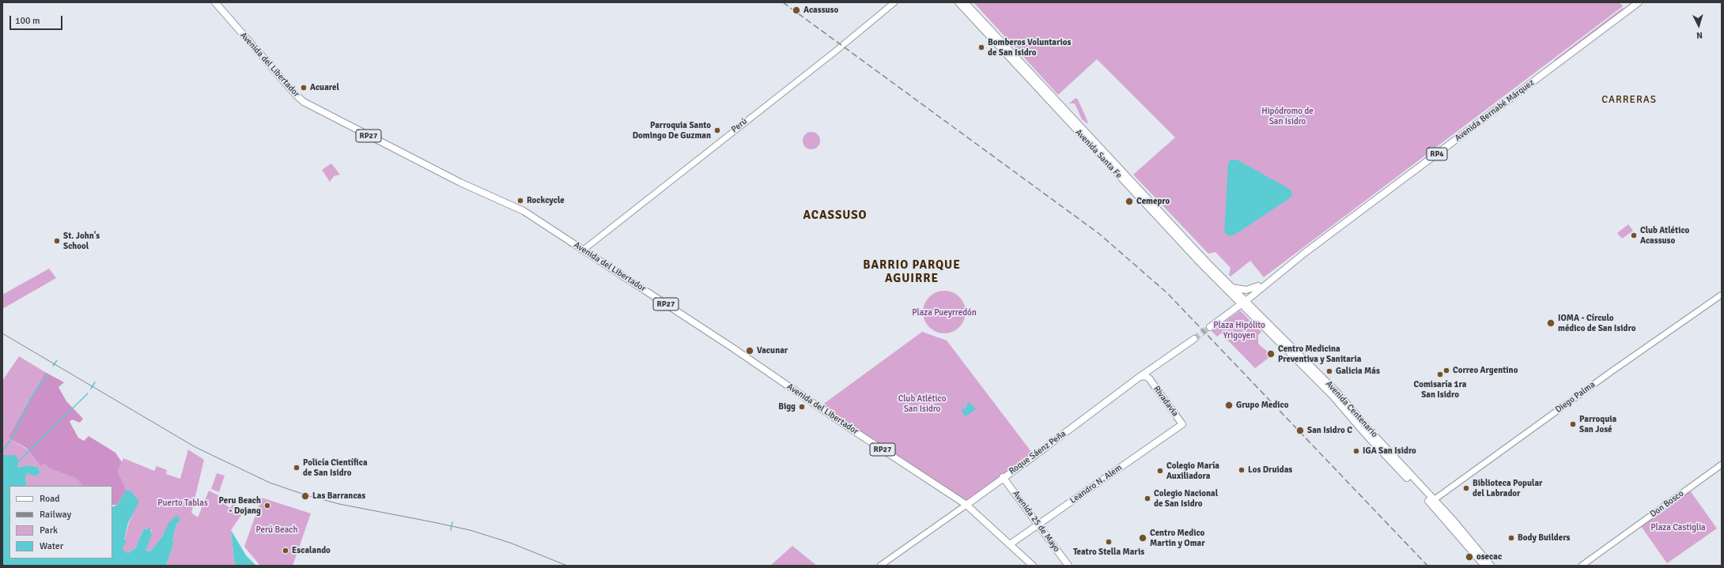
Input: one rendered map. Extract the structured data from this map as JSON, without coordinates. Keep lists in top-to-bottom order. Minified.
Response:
{"streets":{"main road":["Avenida del Libertador","Avenida Bernabé Márquez","RP27","Avenida Santa Fe","RP4","Rivadavia","Avenida Centenario","Roque Sáenz Peña","Leandro N. Alem","Avenida 25 de Mayo"],"street":["Perú","Diego Palma","Don Bosco"]},"crossings":[["Avenida del Libertador","Perú"],["Avenida del Libertador","Roque Sáenz Peña"],["Avenida del Libertador","Leandro N. Alem"],["Avenida Bernabé Márquez","Avenida Santa Fe"],["Avenida Bernabé Márquez","RP4"],["Avenida Bernabé Márquez","Avenida Centenario"],["Avenida Santa Fe","RP4"],["Avenida Santa Fe","Avenida Centenario"],["RP4","Avenida Centenario"],["Diego Palma","Avenida Centenario"],["Rivadavia","Roque Sáenz Peña"],["Rivadavia","Leandro N. Alem"],["Roque Sáenz Peña","Avenida 25 de Mayo"],["Leandro N. Alem","Avenida 25 de Mayo"]],"districts":["CARRERAS","ACASSUSO","BARRIO PARQUE AGUIRRE"],"parks":["Hipódromo de San Isidro","Plaza Pueyrredón","Plaza Hipólito Yrigoyen","Club Atlético San Isidro","Puerto Tablas","Plaza Castiglia","Perú Beach"],"places":["Acassuso","Bomberos Voluntarios de San Isidro","Acuarel","Parroquia Santo Domingo De Guzman","Rockcycle","Cemepro","Club Atlético Acassuso","St. John's School","IOMA - Círculo médico de San Isidro","Vacunar","Centro Medicina Preventiva y Sanitaria","Correo Argentino","Galicia Más","Comisaría 1ra San Isidro","Grupo Medico","Bigg","Parroquia San José","San Isidro C","IGA San Isidro","Policía Científica de San Isidro","Los Druidas","Colegio María Auxiliadora","Biblioteca Popular del Labrador","Las Barrancas","Colegio Nacional de San Isidro","Peru Beach - Dojang","Centro Medico Martin y Omar","Body Builders","Teatro Stella Maris","Escalando","osecac"],"legend":["Road","Railway","Park","Water"],"scale_bar":"100 m","north":"bottom"}
